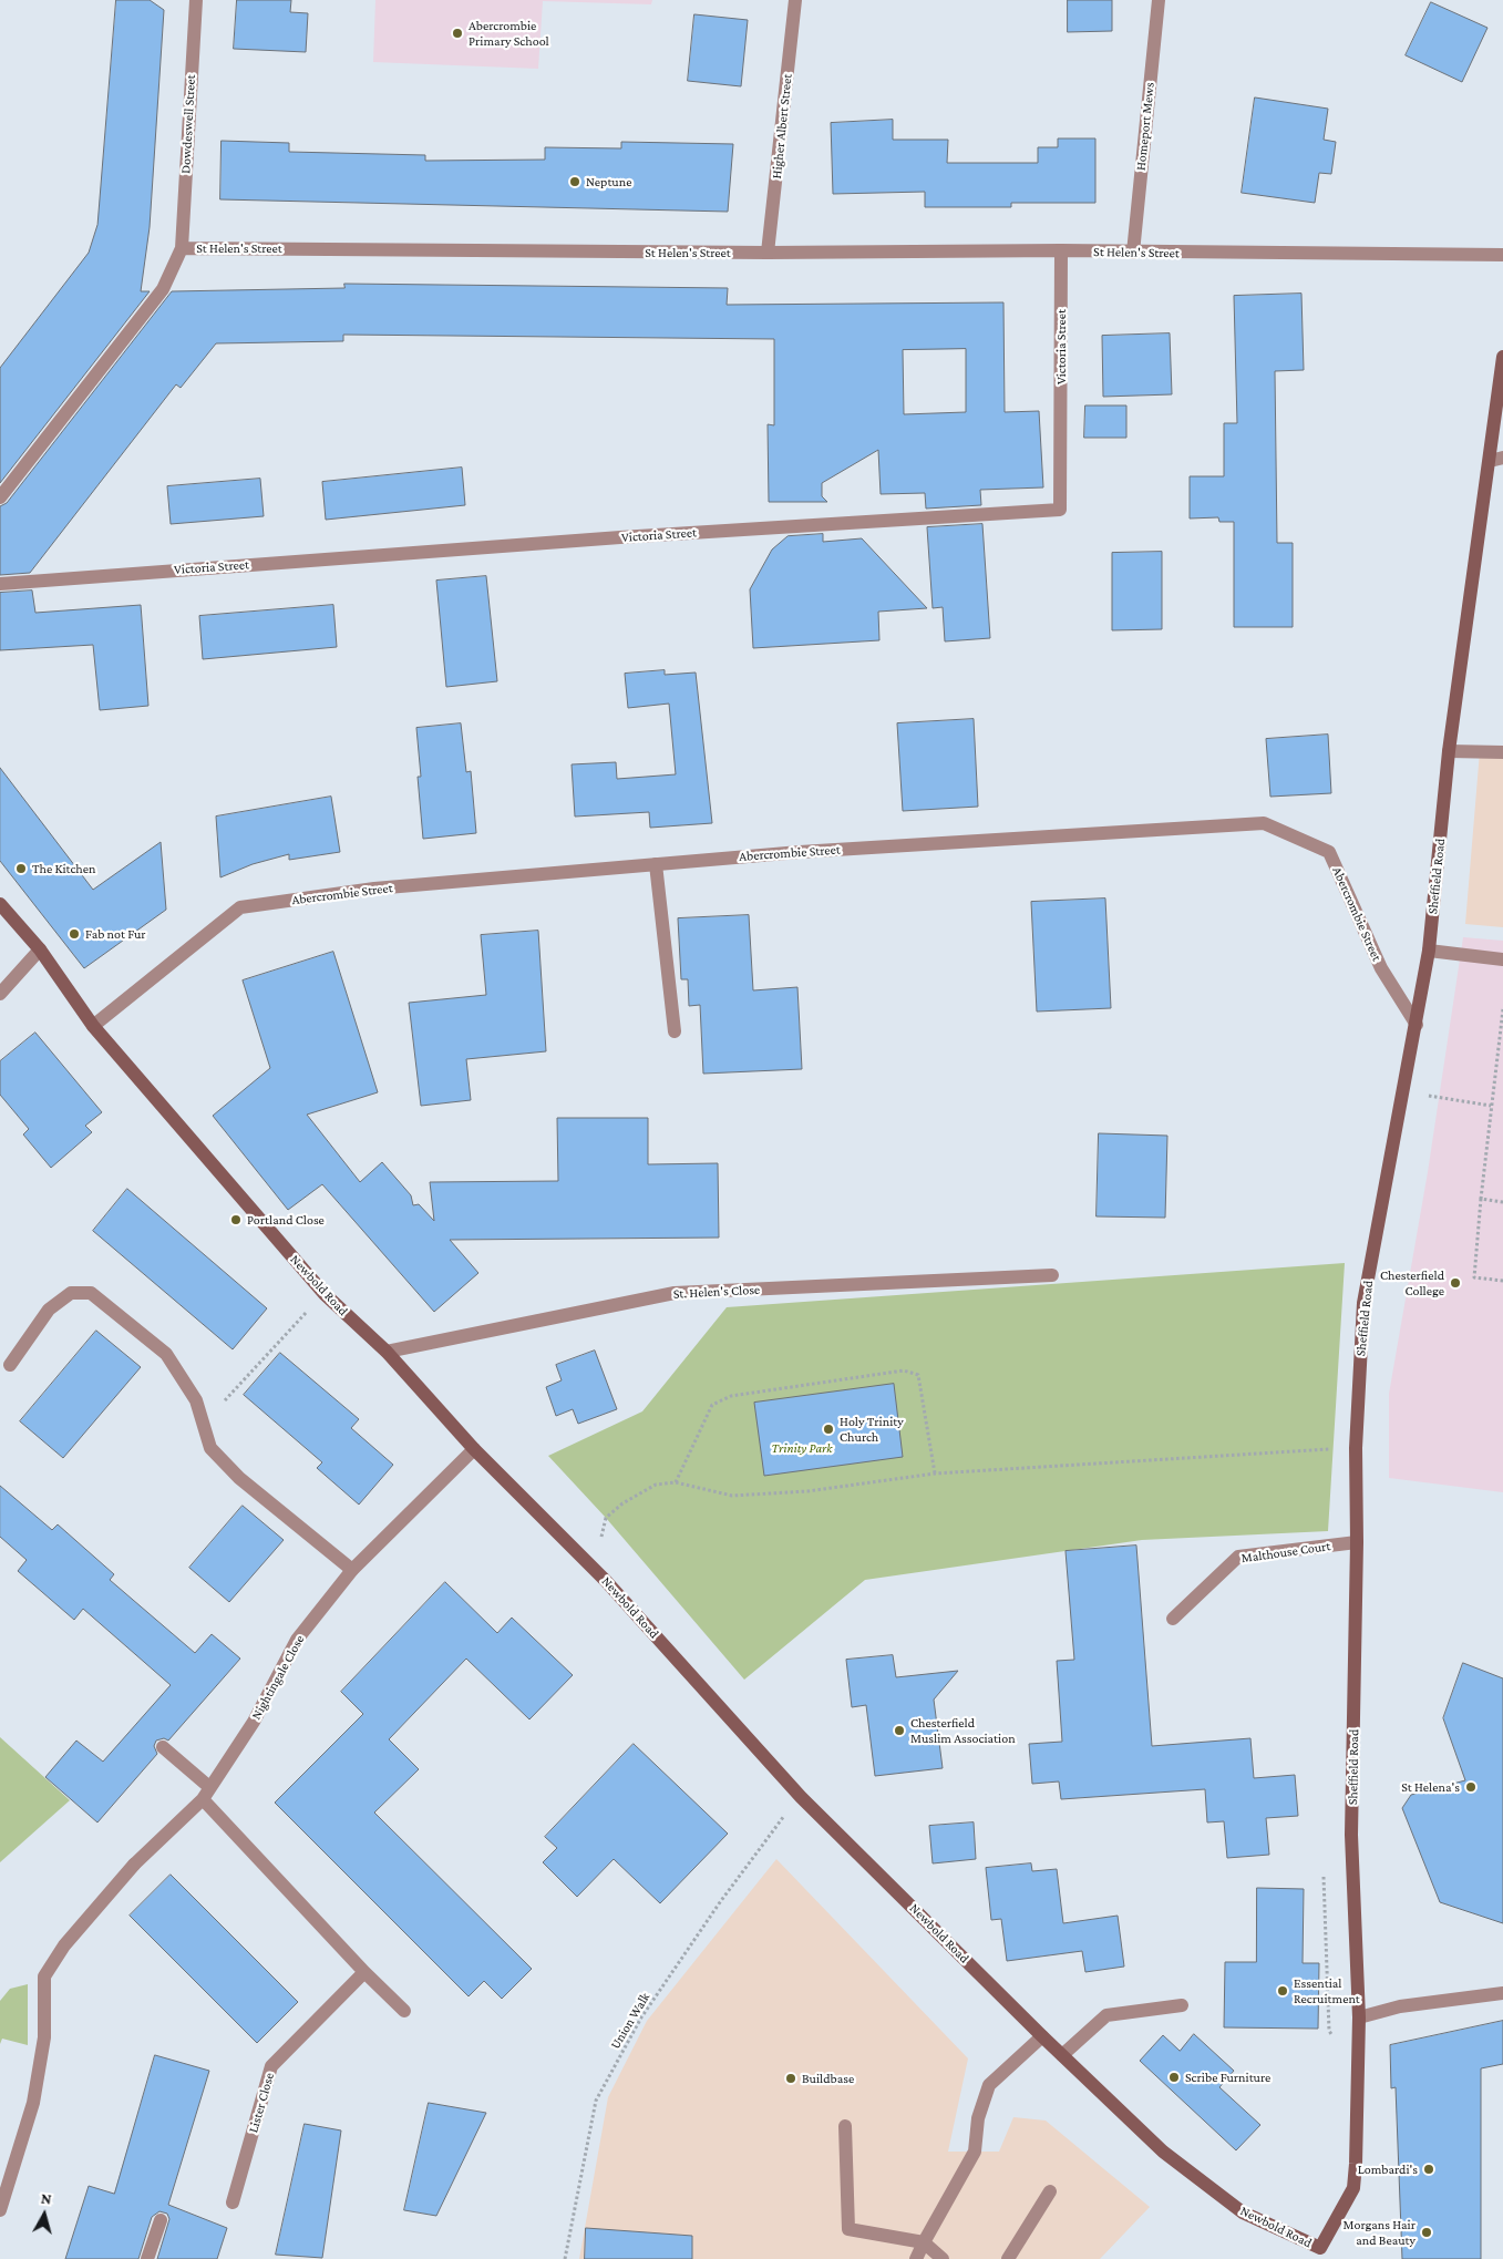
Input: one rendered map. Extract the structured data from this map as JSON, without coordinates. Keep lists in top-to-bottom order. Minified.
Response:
{"streets":{"main road":["Sheffield Road","Newbold Road"],"street":["Dowdeswell Street","Higher Albert Street","Homeport Mews","St Helen's Street","Victoria Street","Abercrombie Street","St. Helen's Close","Malthouse Court","Nightingale Close","Lister Close"],"path":["Union Walk"]},"crossings":[["Dowdeswell Street","St Helen's Street"],["Higher Albert Street","St Helen's Street"],["Homeport Mews","St Helen's Street"],["St Helen's Street","Victoria Street"],["Abercrombie Street","Sheffield Road"],["Abercrombie Street","Newbold Road"],["Sheffield Road","Newbold Road"],["Sheffield Road","Malthouse Court"],["Newbold Road","St. Helen's Close"],["Newbold Road","Nightingale Close"]],"parks":["Trinity Park"],"places":["Abercrombie Primary School","Neptune","The Kitchen","Fab not Fur","Portland Close","Chesterfield College","Holy Trinity Church","Chesterfield Muslim Association","St Helena's","Essential Recruitment","Scribe Furniture","Buildbase","Lombardi's","Morgans Hair and Beauty"],"north":"top"}
